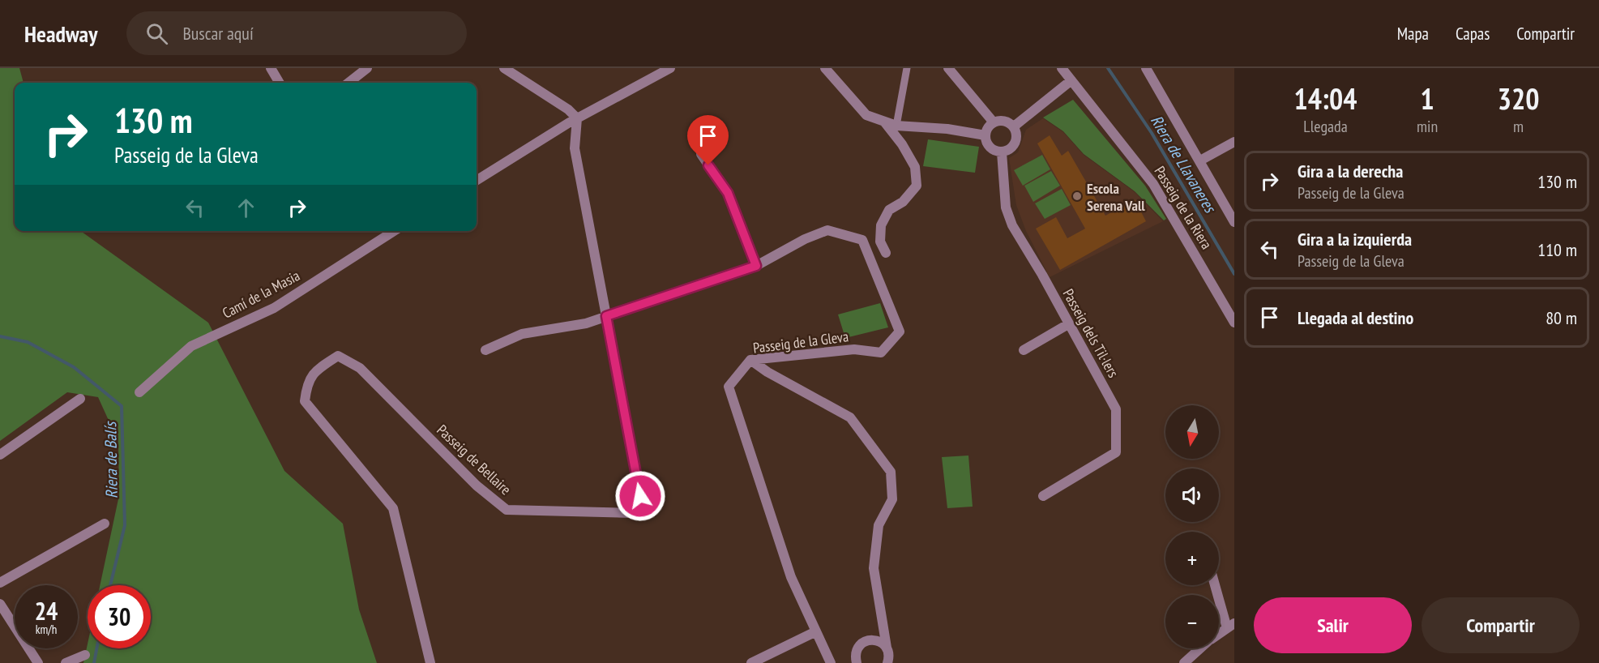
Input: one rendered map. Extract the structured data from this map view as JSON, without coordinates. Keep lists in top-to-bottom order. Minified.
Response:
{"streets":{"street":["Passeig de la Riera","Camí de la Masia","Passeig dels Til·lers","Passeig de la Gleva","Passeig de Bellaire"]},"crossings":[["Passeig de la Gleva","Passeig de Bellaire"]],"water":["Riera de Llavaneres","Riera de Balís"],"places":["Escola Serena Vall"],"north":"bottom","page":{"header":"Headway","search":"Buscar aquí","nav":["Mapa","Capas","Compartir"],"eta":["14:04","Llegada","1","min","320","m"],"turn":["130 m","Passeig de la Gleva"],"list":[{"name":"Gira a la derecha","note":"Passeig de la Gleva","value":"130 m"},{"name":"Gira a la izquierda","note":"Passeig de la Gleva","value":"110 m"},{"name":"Llegada al destino","value":"80 m"}],"map_buttons":["+","−"],"speed":"24 km/h","limit":"30","buttons":["Salir","Compartir"]}}
